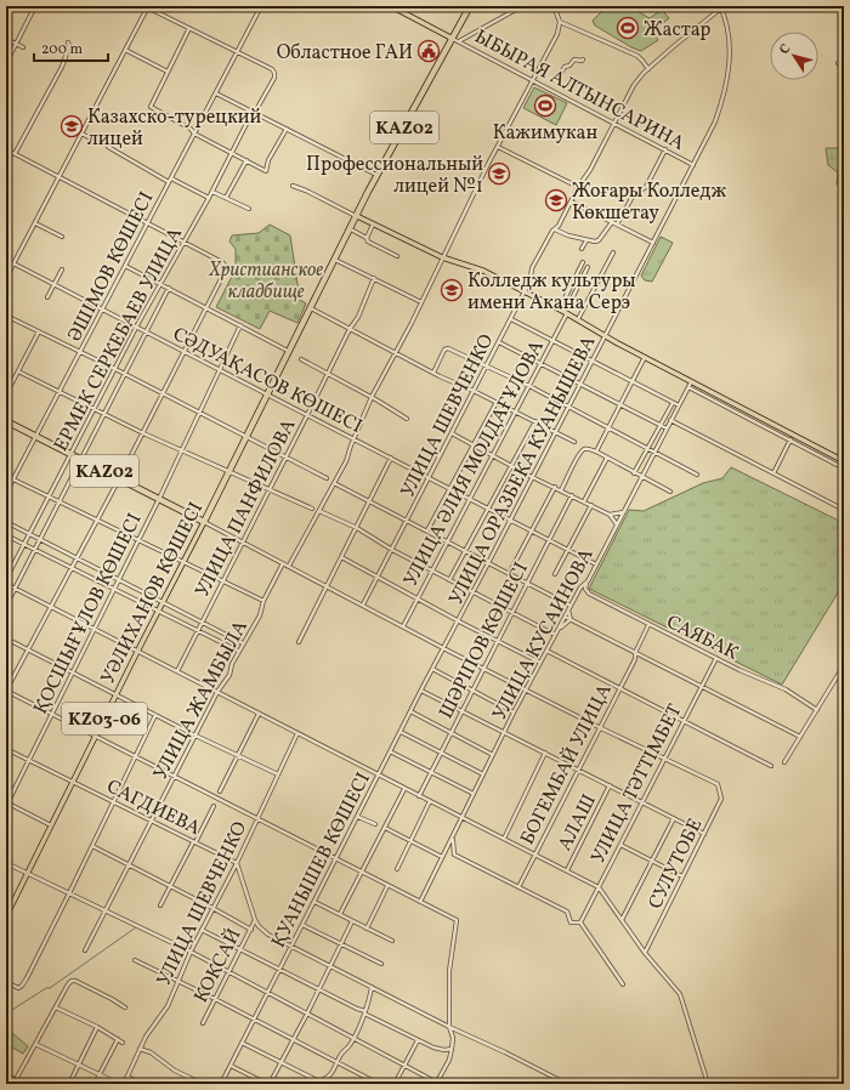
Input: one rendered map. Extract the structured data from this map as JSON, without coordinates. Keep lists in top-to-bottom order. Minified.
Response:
{"streets":{"highway":["KАZ02","УӘЛИХАНОВ КӨШЕСІ"],"main road":["KZ03-06"],"street":["ЫБЫРАЯ АЛТЫНСАРИНА","ӘШІМОВ КӨШЕСІ","ЕРМЕК СЕРКЕБАЕВ УЛИЦА","СӘДУАҚАСОВ КӨШЕСІ","УЛИЦА ШЕВЧЕНКО","УЛИЦА ӘЛИЯ МОЛДАҒҰЛОВА","УЛИЦА ОРАЗБЕКА КУАНЫШЕВА","УЛИЦА ПАНФИЛОВА","ҚОСШЫҒҰЛОВ КӨШЕСІ","УЛИЦА КУСАИНОВА","САЯБАК","ШӘРІПОВ КӨШЕСІ","УЛИЦА ЖАМБЫЛА","БОГЕМБАЙ УЛИЦА","УЛИЦА ТӘТТІМБЕТ","САГДИЕВА","АЛАШ","ҚУАНЫШЕВ КӨШЕСІ","СУЛУТОБЕ","КОКСАЙ"]},"crossings":[["ЫБЫРАЯ АЛТЫНСАРИНА","KАZ02"],["ЫБЫРАЯ АЛТЫНСАРИНА","УЛИЦА ШЕВЧЕНКО"],["ЫБЫРАЯ АЛТЫНСАРИНА","УЛИЦА ОРАЗБЕКА КУАНЫШЕВА"],["KАZ02","ӘШІМОВ КӨШЕСІ"],["KАZ02","ЕРМЕК СЕРКЕБАЕВ УЛИЦА"],["KАZ02","УӘЛИХАНОВ КӨШЕСІ"],["KАZ02","ҚОСШЫҒҰЛОВ КӨШЕСІ"],["ӘШІМОВ КӨШЕСІ","ЕРМЕК СЕРКЕБАЕВ УЛИЦА"],["ӘШІМОВ КӨШЕСІ","СӘДУАҚАСОВ КӨШЕСІ"],["ЕРМЕК СЕРКЕБАЕВ УЛИЦА","СӘДУАҚАСОВ КӨШЕСІ"],["СӘДУАҚАСОВ КӨШЕСІ","УЛИЦА ШЕВЧЕНКО"],["СӘДУАҚАСОВ КӨШЕСІ","УЛИЦА ӘЛИЯ МОЛДАҒҰЛОВА"],["СӘДУАҚАСОВ КӨШЕСІ","УЛИЦА ОРАЗБЕКА КУАНЫШЕВА"],["СӘДУАҚАСОВ КӨШЕСІ","УЛИЦА ПАНФИЛОВА"],["СӘДУАҚАСОВ КӨШЕСІ","УӘЛИХАНОВ КӨШЕСІ"],["СӘДУАҚАСОВ КӨШЕСІ","ҚОСШЫҒҰЛОВ КӨШЕСІ"],["СӘДУАҚАСОВ КӨШЕСІ","УЛИЦА КУСАИНОВА"],["СӘДУАҚАСОВ КӨШЕСІ","ШӘРІПОВ КӨШЕСІ"],["УЛИЦА ШЕВЧЕНКО","УЛИЦА ОРАЗБЕКА КУАНЫШЕВА"],["УЛИЦА ШЕВЧЕНКО","САГДИЕВА"],["УЛИЦА ОРАЗБЕКА КУАНЫШЕВА","ҚУАНЫШЕВ КӨШЕСІ"],["УӘЛИХАНОВ КӨШЕСІ","САГДИЕВА"],["ҚОСШЫҒҰЛОВ КӨШЕСІ","САГДИЕВА"],["УЛИЦА КУСАИНОВА","САЯБАК"],["САЯБАК","БОГЕМБАЙ УЛИЦА"],["САЯБАК","УЛИЦА ТӘТТІМБЕТ"],["УЛИЦА ЖАМБЫЛА","САГДИЕВА"],["УЛИЦА ТӘТТІМБЕТ","СУЛУТОБЕ"]],"parks":["Христианское кладбище"],"places":{"sports":["Жастар","Кажимукан"],"public building":["Областное ГАИ"],"school or university":["Казахско-турецкий лицей","Профессиональный лицей №1","Жоғары Колледж Көкшетау","Колледж культуры имени Акана Серэ"]},"scale_bar":"200 m","north":"top left"}
